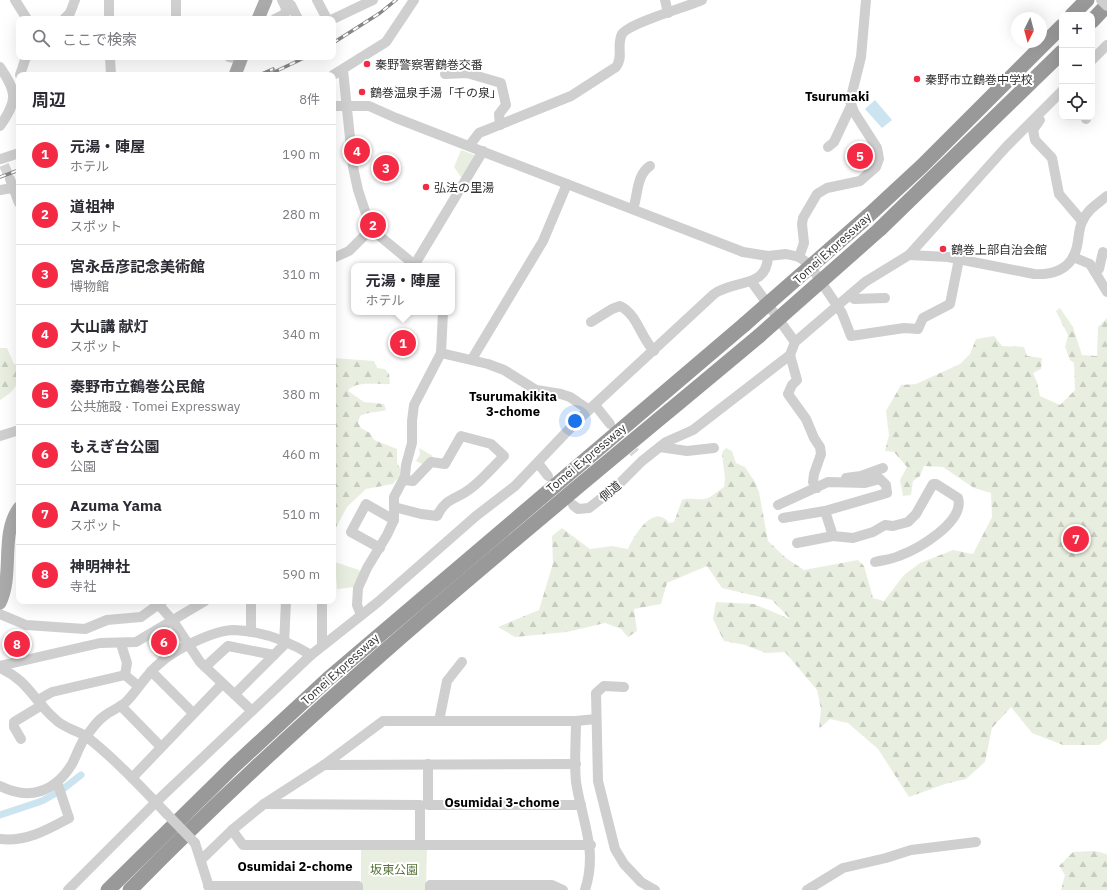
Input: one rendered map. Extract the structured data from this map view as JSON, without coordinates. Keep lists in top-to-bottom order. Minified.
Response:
{"streets":{"highway":["Tomei Expressway"],"street":["側道"]},"districts":["Tsurumaki","Tsurumakikita 3-chome","Osumidai 3-chome","Osumidai 2-chome"],"parks":["坂東公園"],"places":["秦野警察署鶴巻交番","秦野市立鶴巻中学校","鶴巻温泉手湯「千の泉」","弘法の里湯","鶴巻上部自治会館"],"north":"bottom","page":{"map_buttons":["+","−"],"search":"ここで検索","heading":["周辺","8件"],"list":[{"mark":"1","name":"元湯・陣屋","note":"ホテル","value":"190 m"},{"mark":"2","name":"道祖神","note":"スポット","value":"280 m"},{"mark":"3","name":"宮永岳彦記念美術館","note":"博物館","value":"310 m"},{"mark":"4","name":"大山講 献灯","note":"スポット","value":"340 m"},{"mark":"5","name":"秦野市立鶴巻公民館","note":"公共施設 · Tomei Expressway","value":"380 m"},{"mark":"6","name":"もえぎ台公園","note":"公園","value":"460 m"},{"mark":"7","name":"Azuma Yama","note":"スポット","value":"510 m"},{"mark":"8","name":"神明神社","note":"寺社","value":"590 m"}],"pins":["4","5","3","2","1","7","6","8"],"popup":["元湯・陣屋","ホテル"]}}
